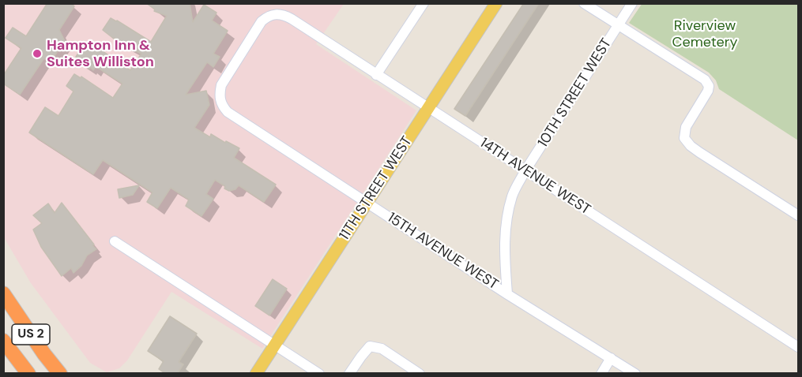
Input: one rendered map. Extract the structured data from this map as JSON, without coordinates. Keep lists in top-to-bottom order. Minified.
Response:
{"streets":{"highway":["US 2"],"main road":["11TH STREET WEST"],"street":["10TH STREET WEST","14TH AVENUE WEST","15TH AVENUE WEST"]},"crossings":[["10TH STREET WEST","14TH AVENUE WEST"],["10TH STREET WEST","15TH AVENUE WEST"],["14TH AVENUE WEST","11TH STREET WEST"],["14TH AVENUE WEST","15TH AVENUE WEST"],["11TH STREET WEST","15TH AVENUE WEST"]],"parks":["Riverview Cemetery"],"places":["Hampton Inn & Suites Williston"]}
